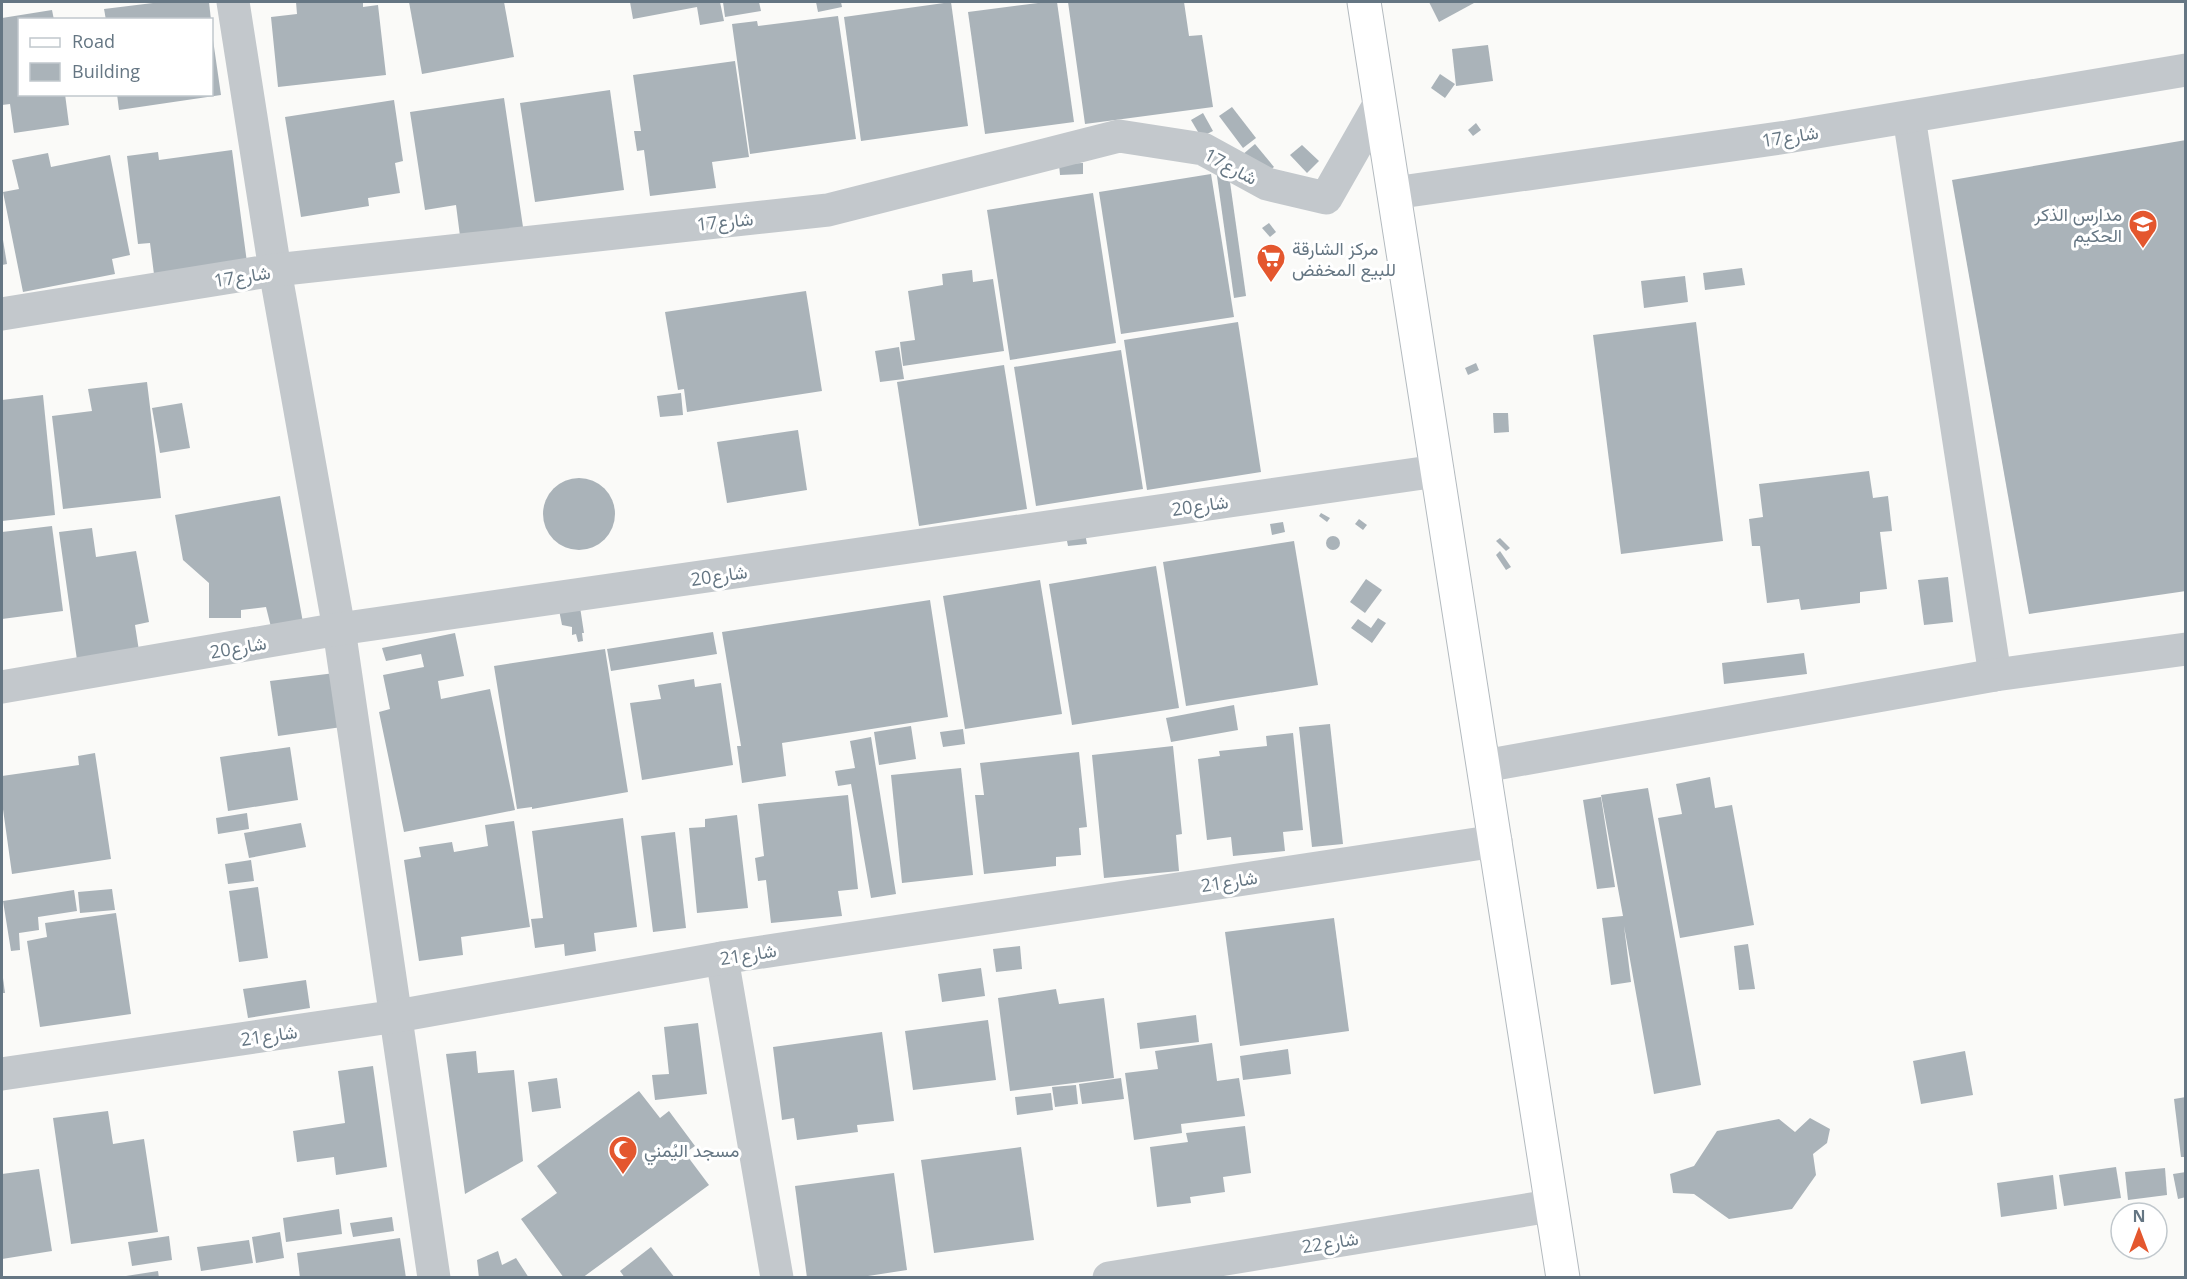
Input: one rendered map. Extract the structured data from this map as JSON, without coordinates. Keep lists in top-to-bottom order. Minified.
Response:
{"streets":{"street":["شارع17","شارع20","شارع21","شارع22"]},"places":{"school or university":["مدارس الذكر الحكيم"],"supermarket":["مركز الشارقة للبيع المخفض"],"mosque":["مسجد اليُمني"]},"legend":["Road","Building"],"north":"top"}
